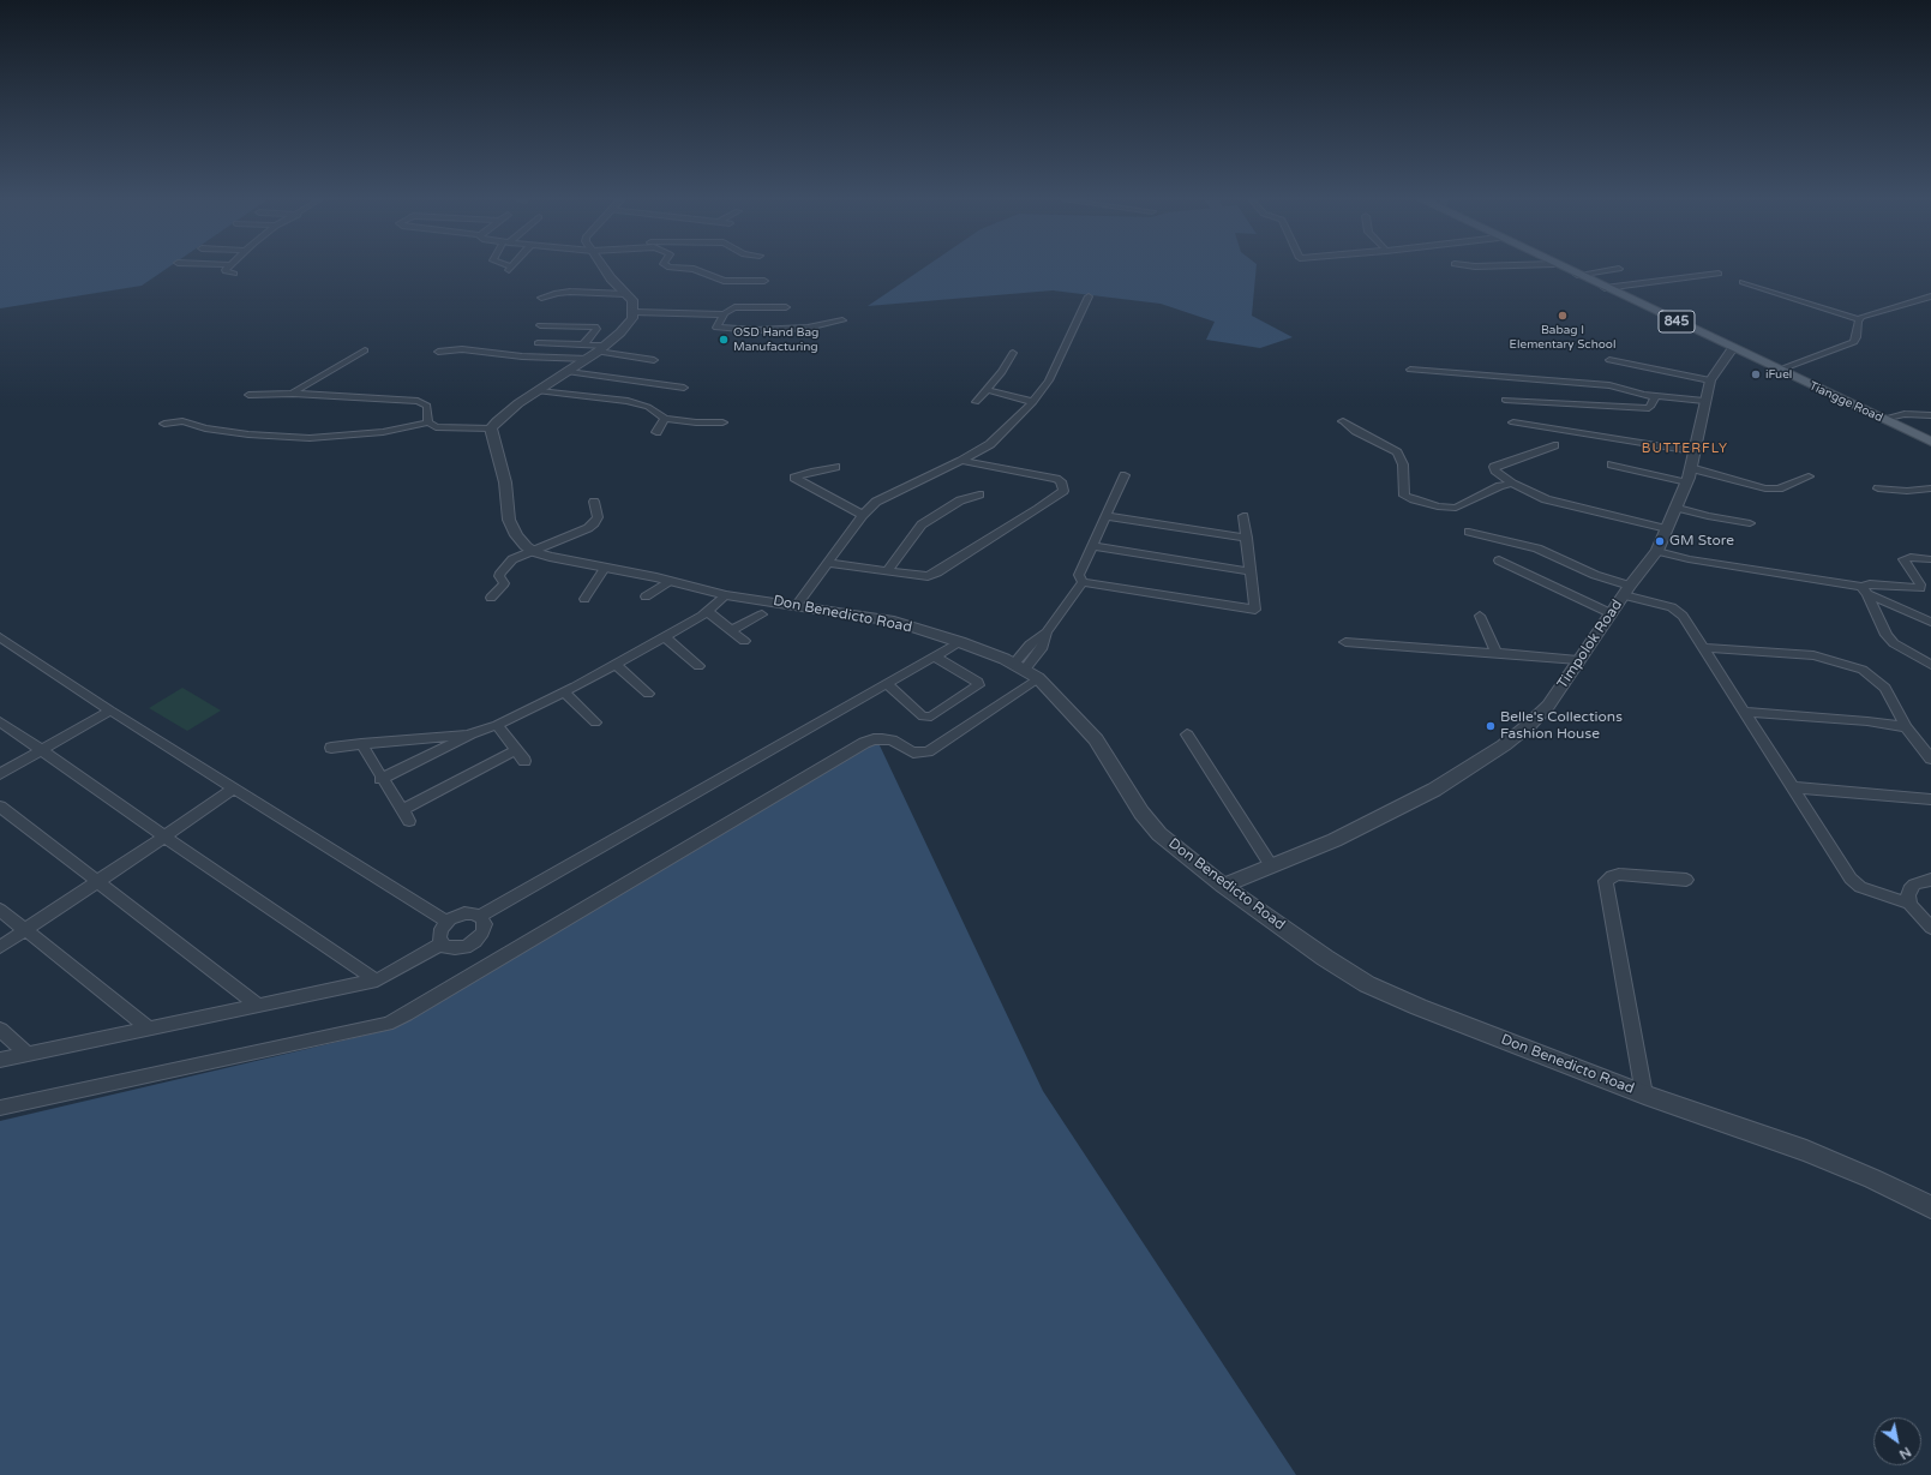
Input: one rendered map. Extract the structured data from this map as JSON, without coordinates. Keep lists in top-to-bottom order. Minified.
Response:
{"streets":{"main road":["845","Tiangge Road"],"street":["Don Benedicto Road","Timpolok Road"]},"crossings":[["Tiangge Road","Timpolok Road"],["Don Benedicto Road","Timpolok Road"]],"districts":["BUTTERFLY"],"places":["Babag I Elementary School","OSD Hand Bag Manufacturing","iFuel","GM Store","Belle's Collections Fashion House"],"north":"bottom right"}
